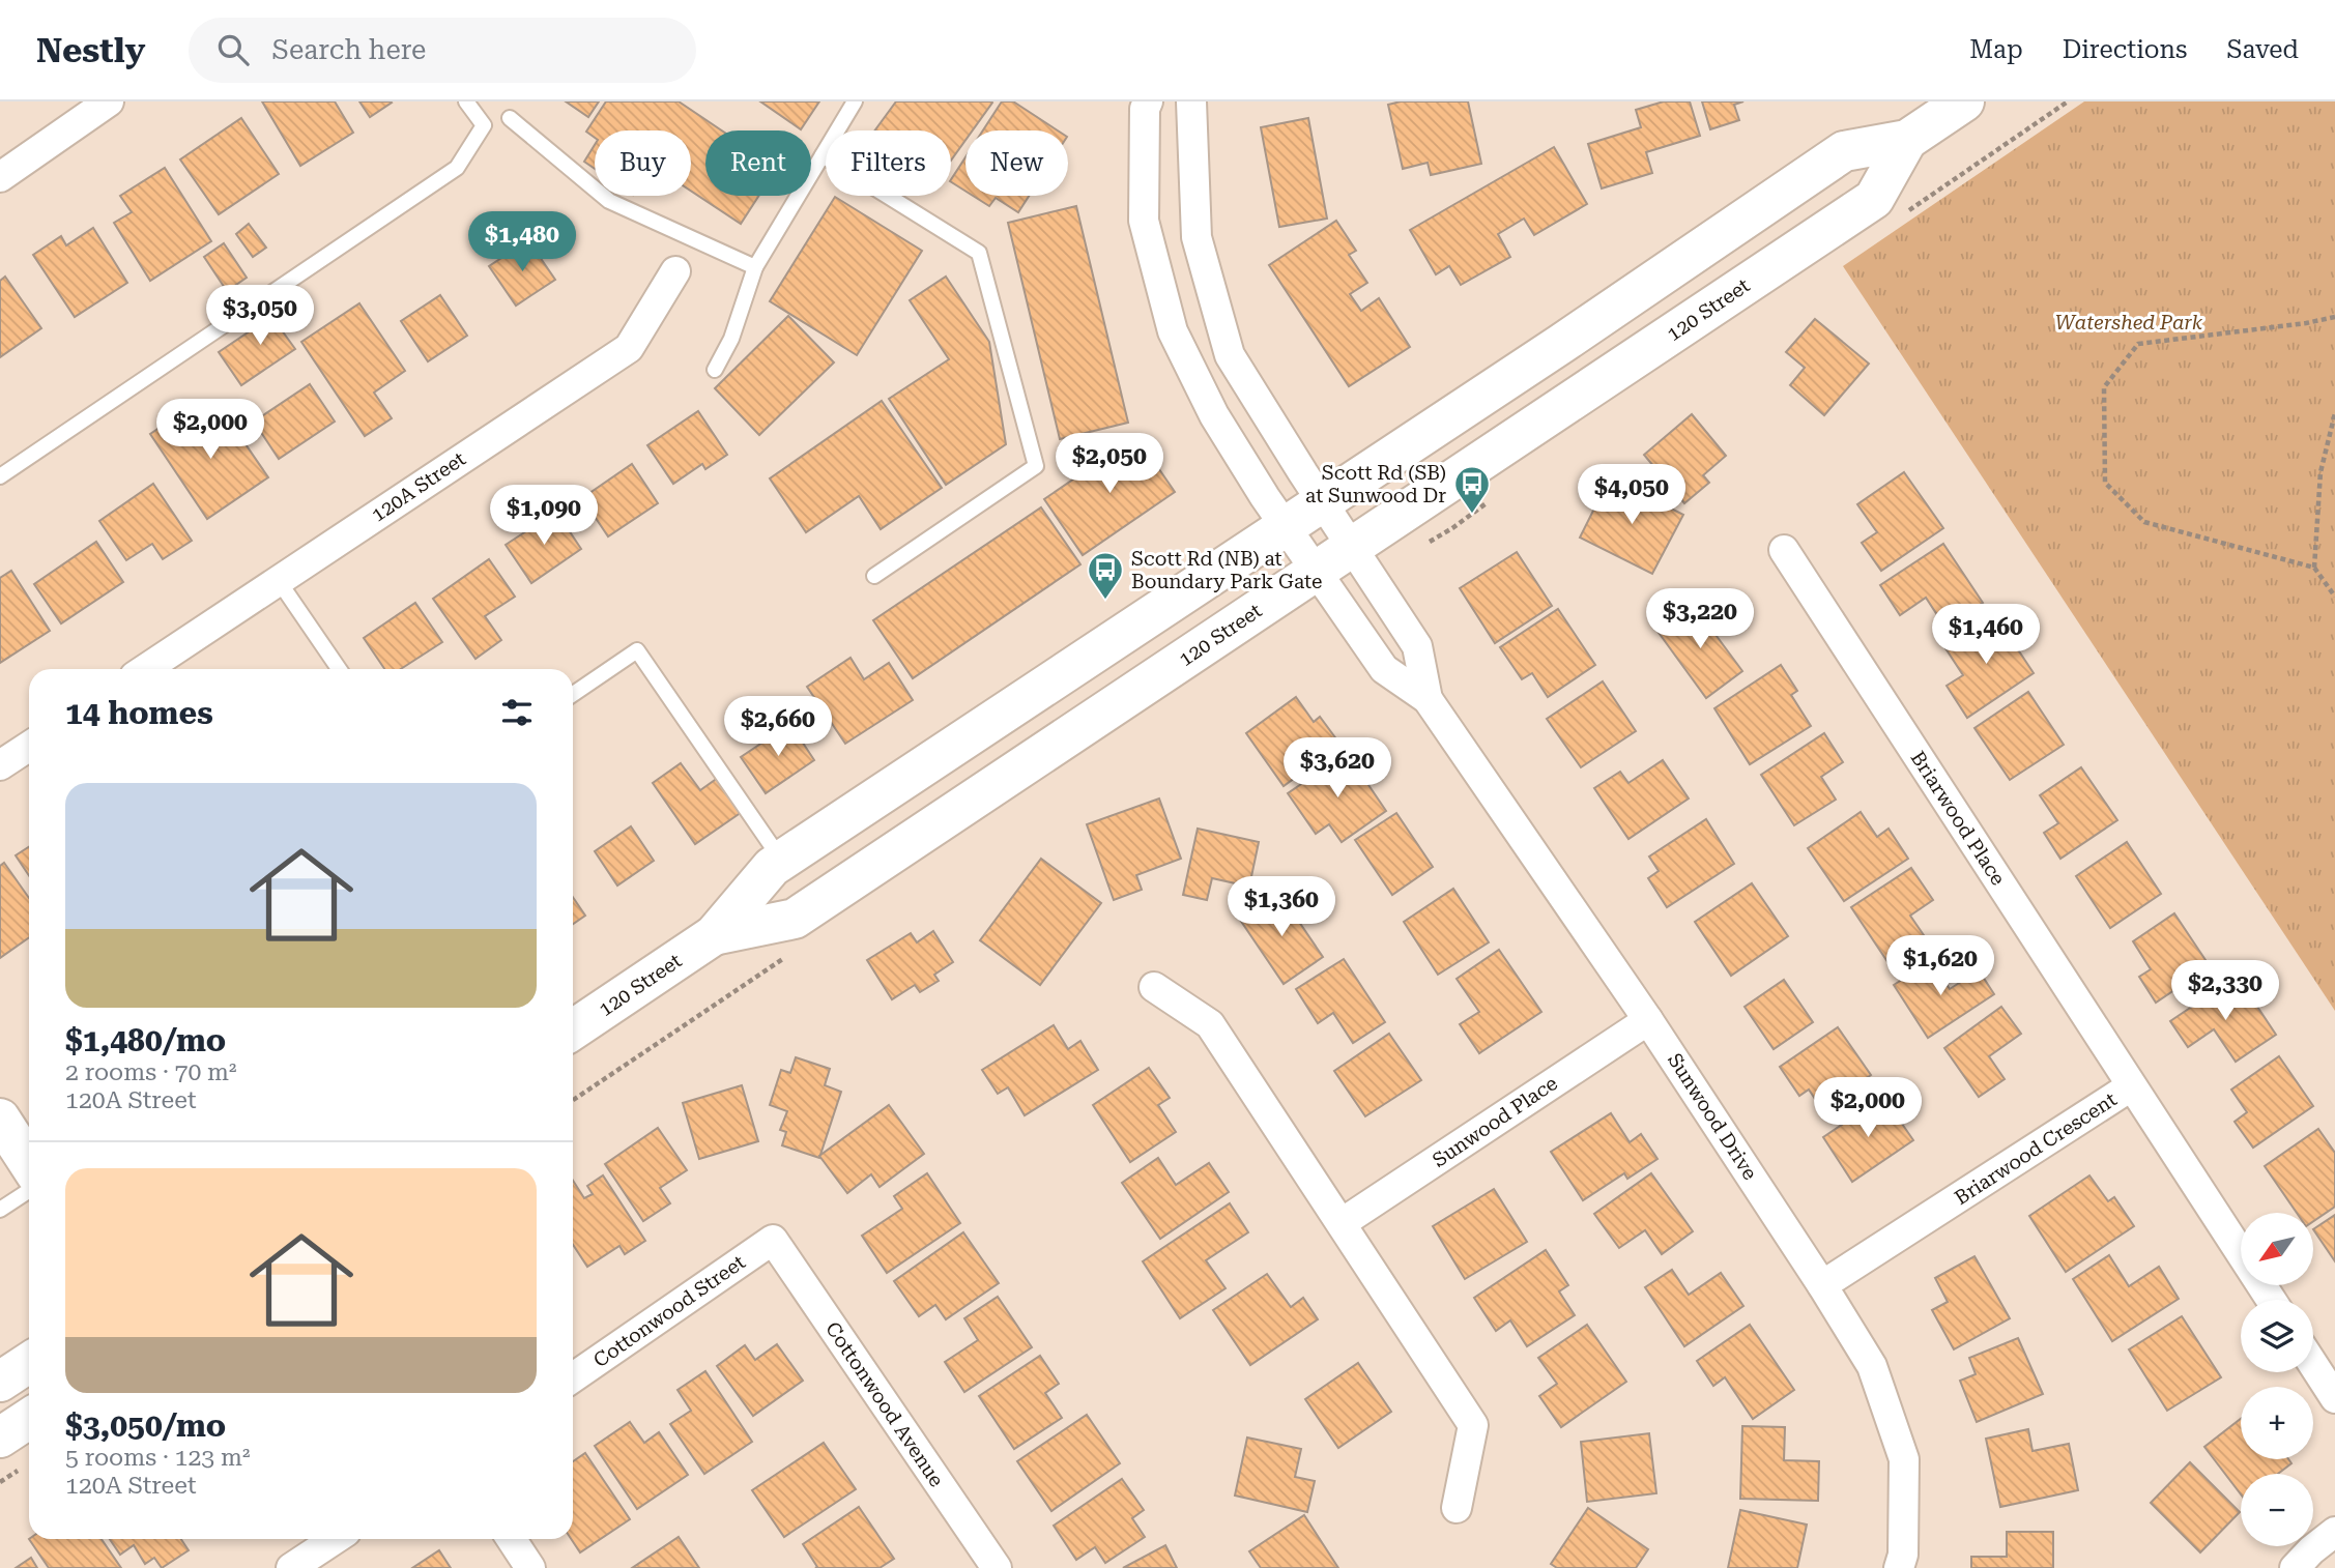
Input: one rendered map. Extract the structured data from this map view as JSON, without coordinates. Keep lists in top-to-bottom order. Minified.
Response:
{"streets":{"main road":["120 Street"],"street":["120A Street","Briarwood Place","Sunwood Drive","Sunwood Place","Briarwood Crescent","Cottonwood Street","Cottonwood Avenue"]},"crossings":[["120 Street","Sunwood Drive"],["Briarwood Place","Briarwood Crescent"],["Sunwood Drive","Sunwood Place"],["Sunwood Drive","Briarwood Crescent"],["Cottonwood Street","Cottonwood Avenue"]],"parks":["Watershed Park"],"places":{"bus stop":["Scott Rd (SB) at Sunwood Dr","Scott Rd (NB) at Boundary Park Gate"]},"north":"bottom left","page":{"header":"Nestly","search":"Search here","nav":["Map","Directions","Saved"],"chip":["Buy","Rent","Filters","New"],"price":["$1,480","$3,050","$2,000","$2,050","$4,050","$1,090","$3,220","$1,460","$2,660","$3,620","$1,360","$1,620","$2,330","$2,000"],"heading":"14 homes","list":[{"name":"$1,480/mo","note":"2 rooms · 70 m² · 120A Street"},{"name":"$3,050/mo","note":"5 rooms · 123 m² · 120A Street"}],"map_buttons":["+","−"]}}
